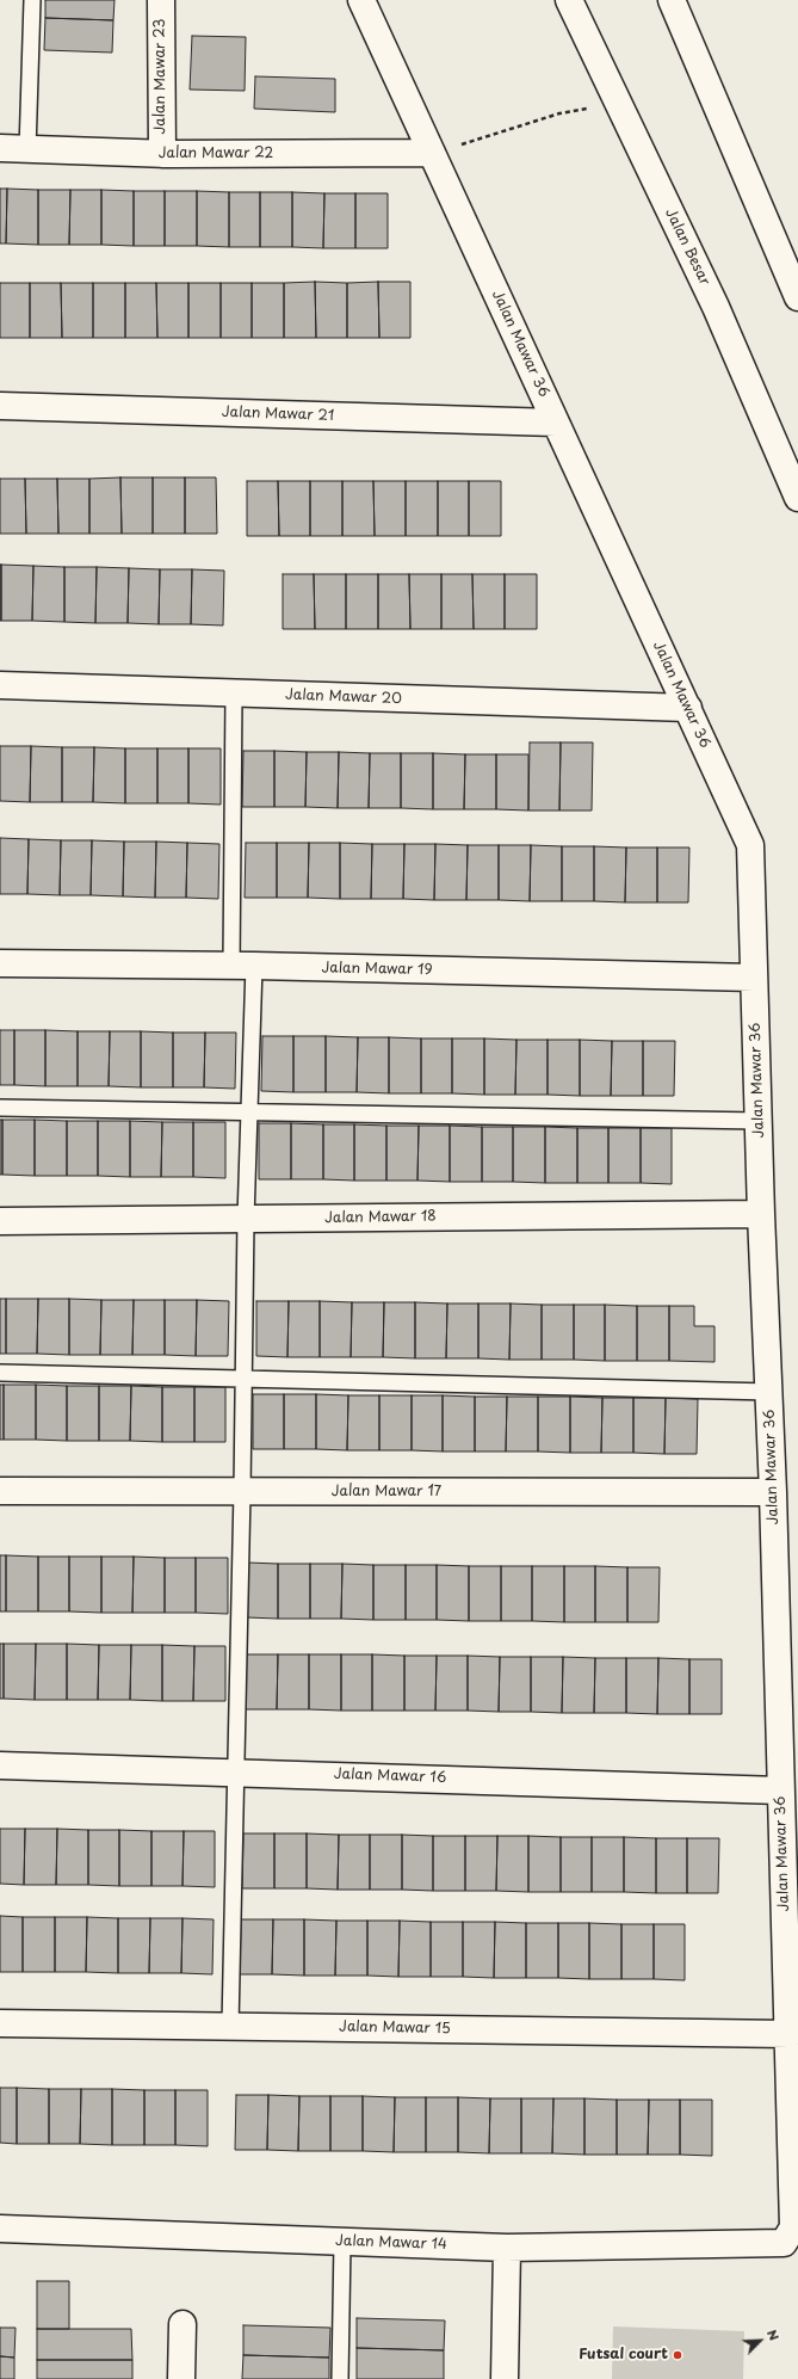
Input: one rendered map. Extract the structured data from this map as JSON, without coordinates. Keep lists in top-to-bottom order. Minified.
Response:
{"streets":{"street":["Jalan Mawar 23","Jalan Mawar 22","Jalan Besar","Jalan Mawar 36","Jalan Mawar 21","Jalan Mawar 20","Jalan Mawar 19","Jalan Mawar 18","Jalan Mawar 17","Jalan Mawar 16","Jalan Mawar 15","Jalan Mawar 14"]},"crossings":[["Jalan Mawar 23","Jalan Mawar 22"],["Jalan Mawar 22","Jalan Mawar 36"],["Jalan Mawar 36","Jalan Mawar 21"],["Jalan Mawar 36","Jalan Mawar 20"],["Jalan Mawar 36","Jalan Mawar 19"],["Jalan Mawar 36","Jalan Mawar 18"],["Jalan Mawar 36","Jalan Mawar 17"],["Jalan Mawar 36","Jalan Mawar 16"],["Jalan Mawar 36","Jalan Mawar 15"],["Jalan Mawar 36","Jalan Mawar 14"]],"places":["Futsal court"],"north":"top right"}
